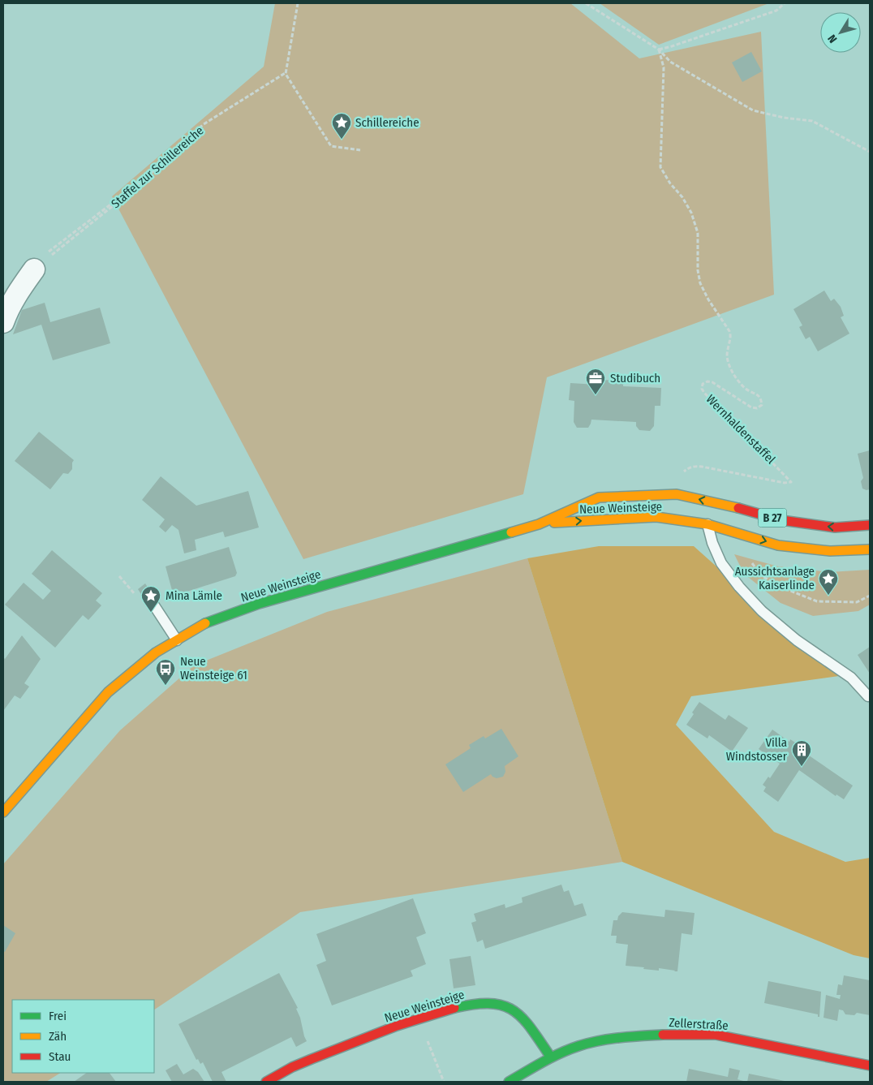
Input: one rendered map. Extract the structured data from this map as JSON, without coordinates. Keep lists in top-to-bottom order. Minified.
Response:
{"streets":{"main road":["Neue Weinsteige","B 27","Zellerstraße"],"path":["Staffel zur Schillereiche","Wernhaldenstaffel"]},"crossings":[["Neue Weinsteige","Zellerstraße"]],"places":{"place":["Schillereiche","Aussichtsanlage Kaiserlinde","Mina Lämle"],"office":["Studibuch"],"bus stop":["Neue Weinsteige 61"],"building":["Villa Windstosser"]},"legend":["Frei","Zäh","Stau"],"north":"bottom left"}
